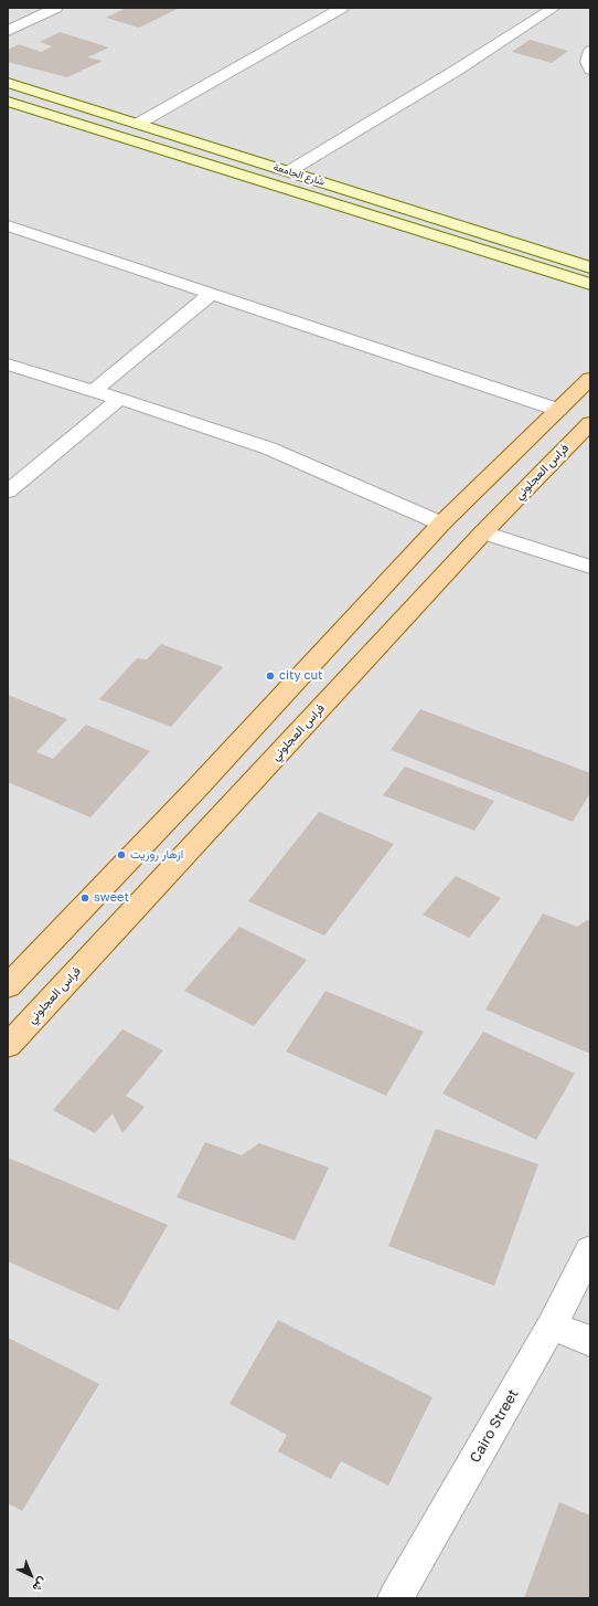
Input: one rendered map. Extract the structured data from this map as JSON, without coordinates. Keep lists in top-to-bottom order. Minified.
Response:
{"streets":{"main road":["شارع الجامعة","فراس العجلوني"],"street":["Cairo Street"]},"places":["city cut","ازهار روزيت","sweet"],"north":"bottom right"}
